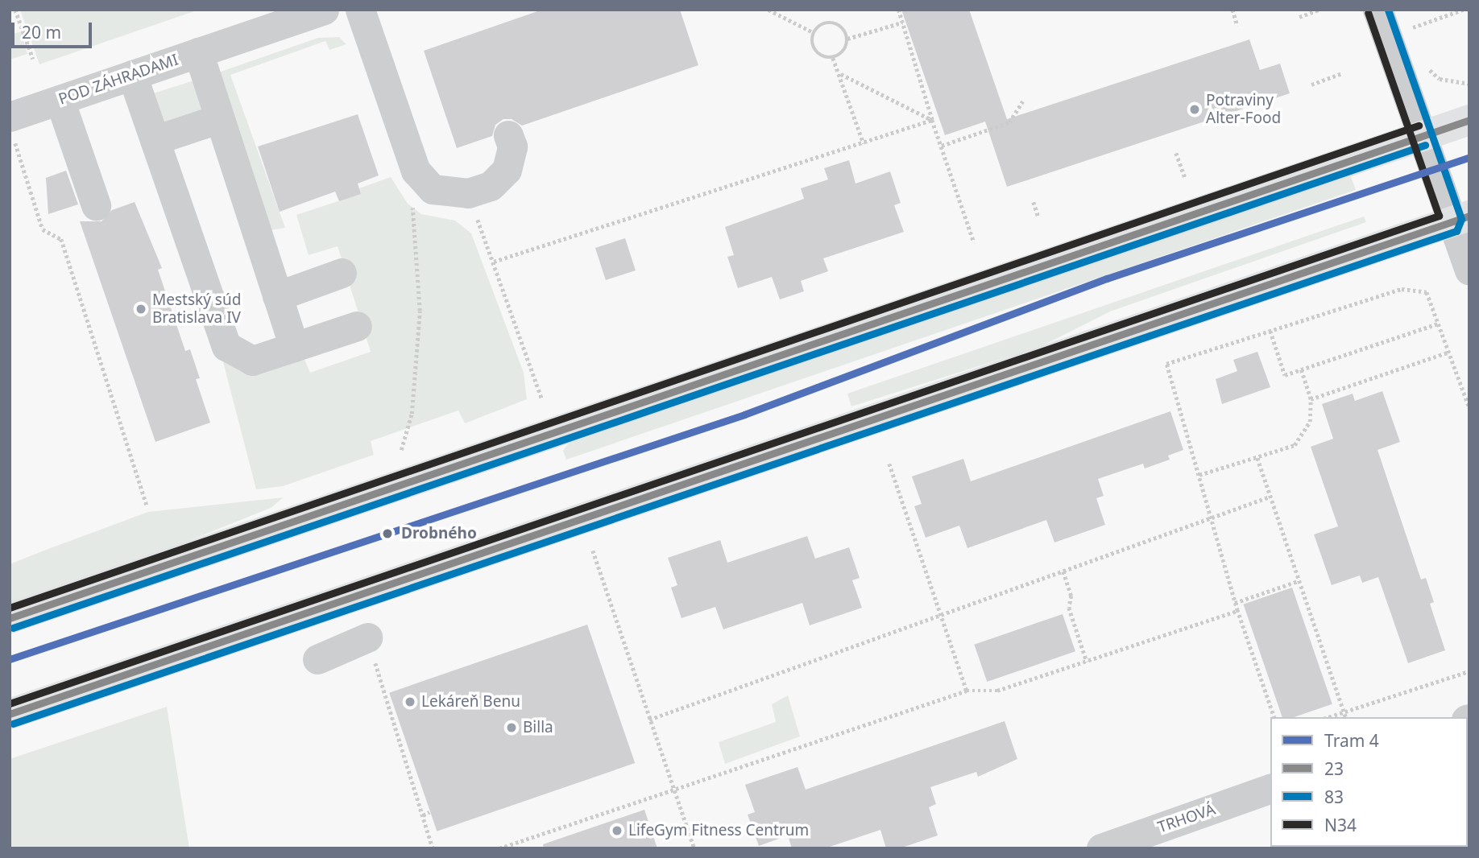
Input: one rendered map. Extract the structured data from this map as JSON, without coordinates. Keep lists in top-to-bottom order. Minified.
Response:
{"streets":{"street":["POD ZÁHRADAMI","TRHOVÁ"]},"places":["Potraviny Alter-Food","Mestský súd Bratislava IV","Drobného","Lekáreň Benu","Billa","LifeGym Fitness Centrum"],"lines":["transit line 83","transit line N34","transit line 23","tram line 4"],"legend":["Tram 4","23","83","N34"],"scale_bar":"20 m"}
